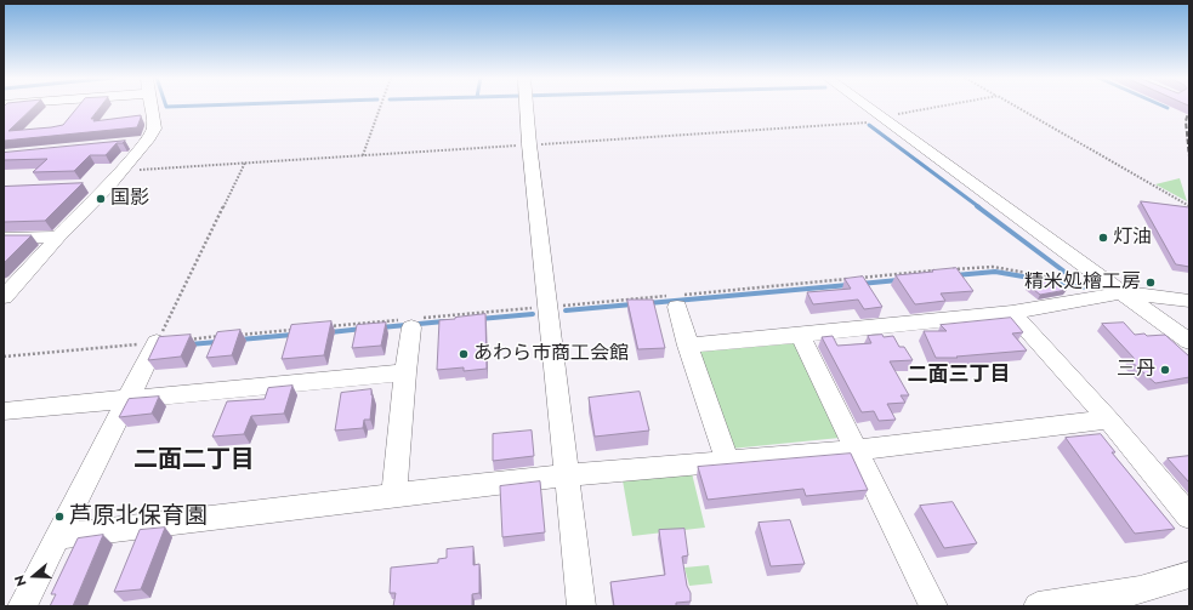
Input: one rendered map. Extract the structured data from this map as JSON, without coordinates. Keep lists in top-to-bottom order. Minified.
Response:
{"districts":["二面三丁目","二面二丁目"],"places":["国影","灯油","精米処檜工房","あわら市商工会館","三丹","芦原北保育園"],"north":"left"}
